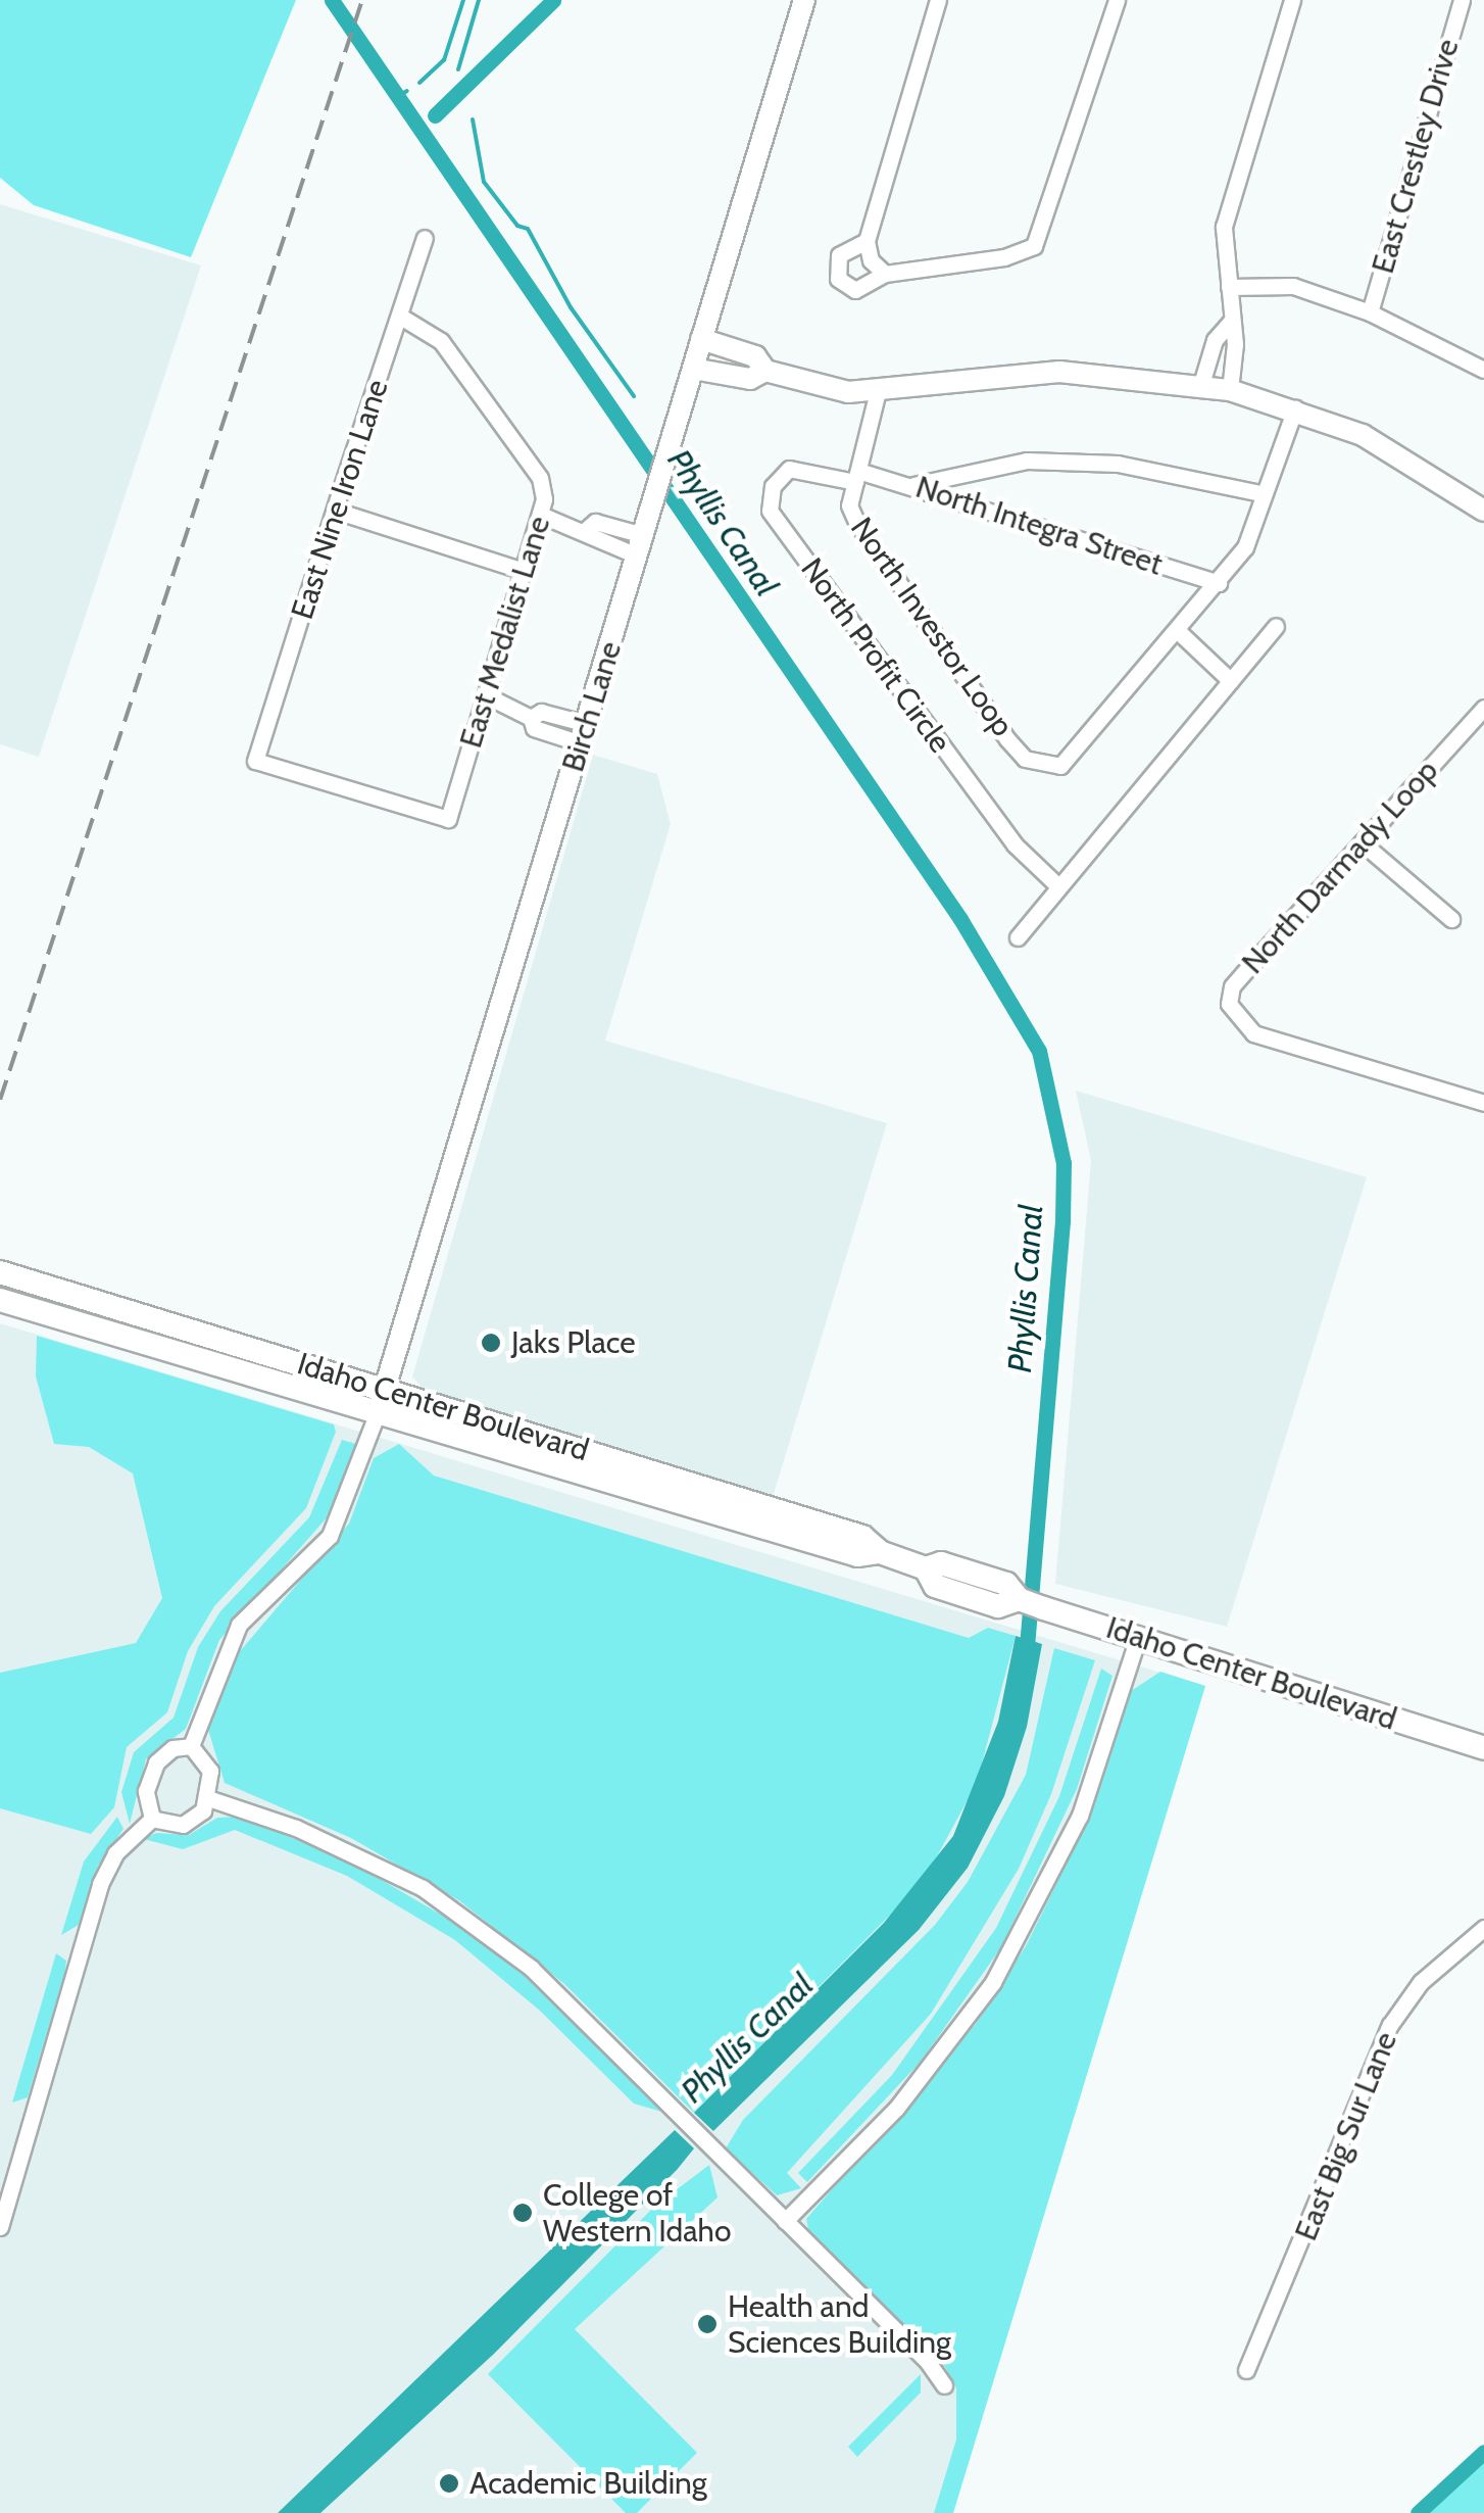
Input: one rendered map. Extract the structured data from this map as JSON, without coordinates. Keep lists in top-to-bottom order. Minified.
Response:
{"streets":{"main road":["Idaho Center Boulevard"],"street":["East Crestley Drive","East Nine Iron Lane","North Integra Street","North Investor Loop","East Medalist Lane","North Profit Circle","Birch Lane","North Darmady Loop","East Big Sur Lane"]},"crossings":[["East Nine Iron Lane","East Medalist Lane"],["North Integra Street","North Investor Loop"],["North Integra Street","North Profit Circle"],["North Investor Loop","North Profit Circle"],["Birch Lane","Idaho Center Boulevard"]],"water":["Phyllis Canal"],"places":["Jaks Place","College of Western Idaho","Health and Sciences Building","Academic Building"]}
